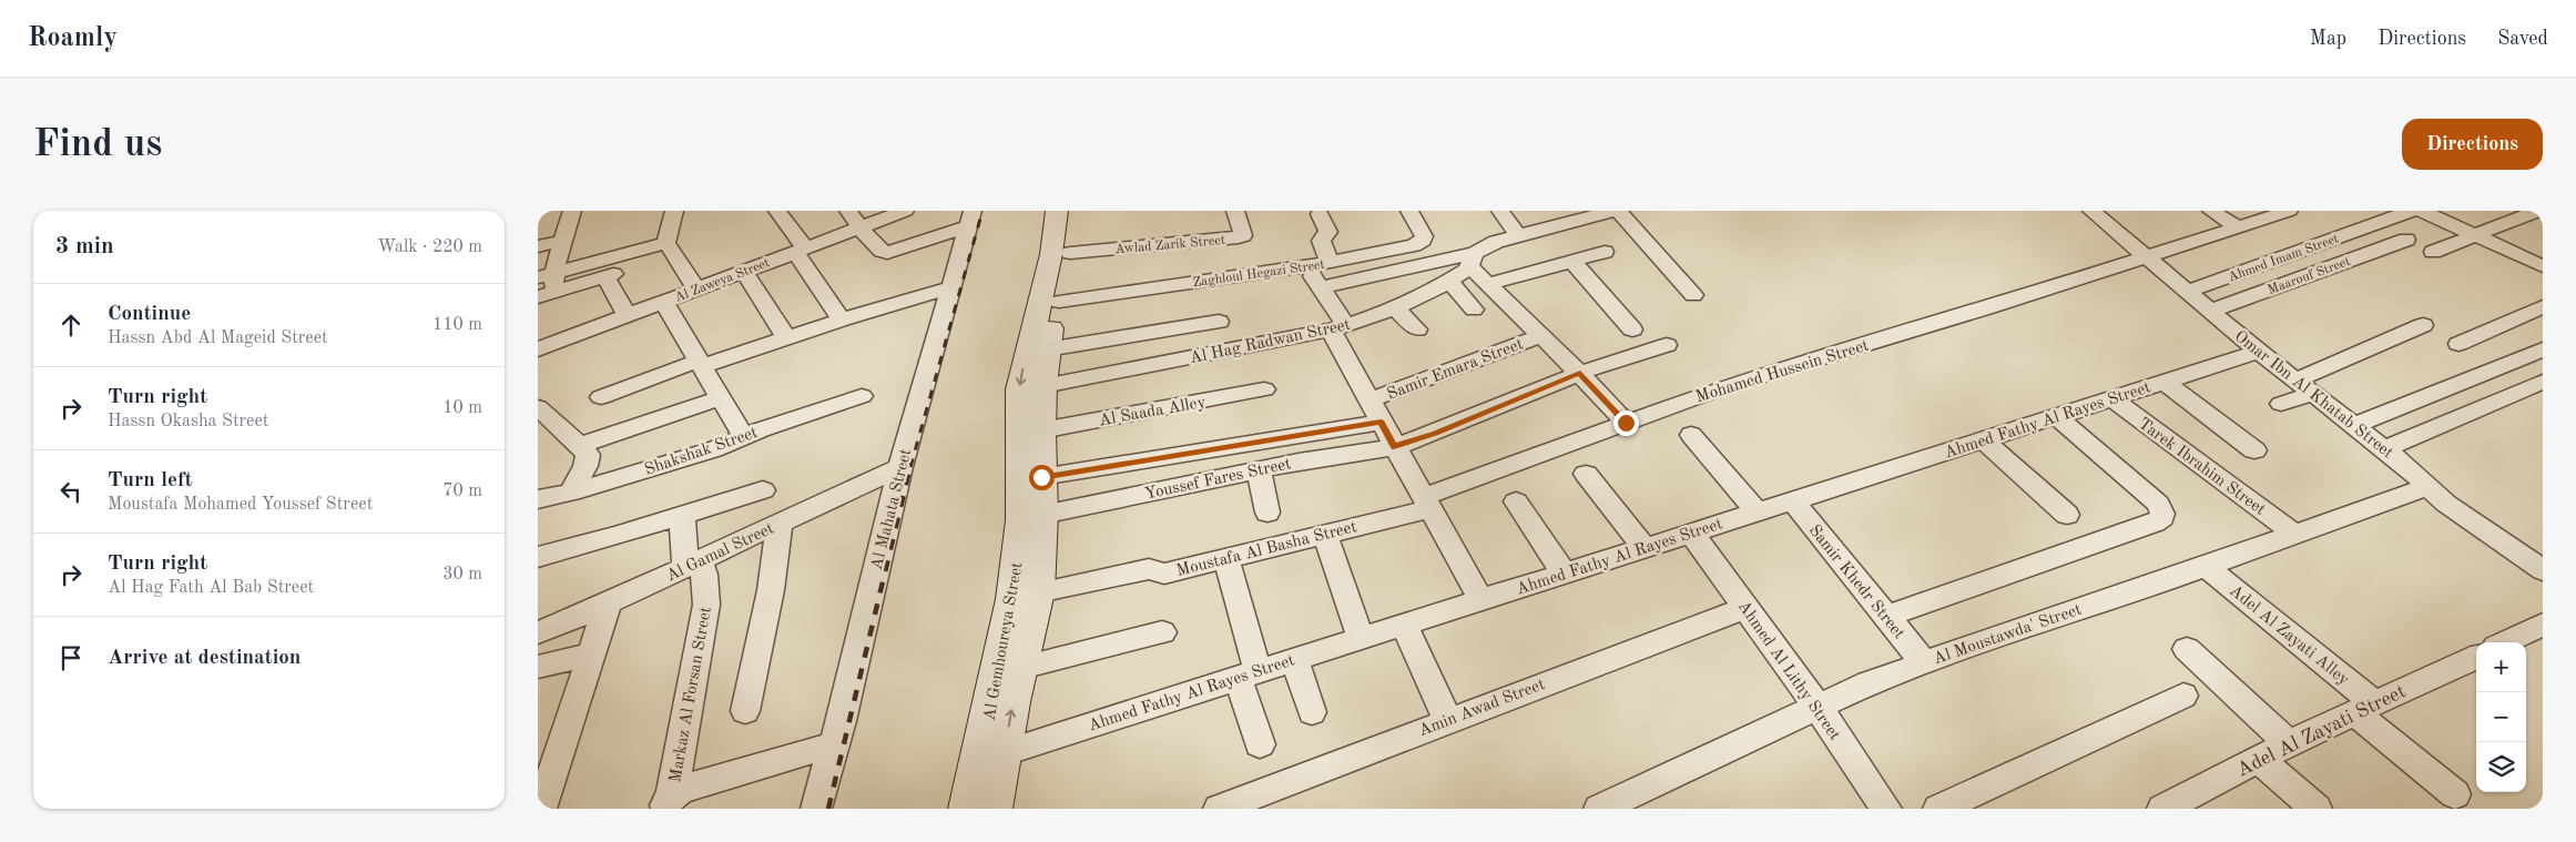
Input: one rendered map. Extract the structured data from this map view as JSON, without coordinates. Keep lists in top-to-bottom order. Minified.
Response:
{"streets":{"main road":["Al Gemhoureya Street"],"street":["Awlad Zarik Street","Ahmed Imam Street","Zaghloul Hegazi Street","Maarouf Street","Al Zaweya Street","Al Hag Radwan Street","Samir Emara Street","Mohamed Hussein Street","Omar Ibn Al Khatab Street","Al Saada Alley","Ahmed Fathy Al Rayes Street","Shakshak Street","Tarek Ibrahim Street","Youssef Fares Street","Al Mahata Street","Moustafa Al Basha Street","Al Gamal Street","Samir Khedr Street","Al Moustawda' Street","Adel Al Zayati Alley","Ahmed Al Lithy Street","Markaz Al Forsan Street","Amin Awad Street","Adel Al Zayati Street"]},"crossings":[["Awlad Zarik Street","Al Gemhoureya Street"],["Ahmed Imam Street","Omar Ibn Al Khatab Street"],["Zaghloul Hegazi Street","Al Gemhoureya Street"],["Maarouf Street","Omar Ibn Al Khatab Street"],["Al Hag Radwan Street","Al Gemhoureya Street"],["Mohamed Hussein Street","Omar Ibn Al Khatab Street"],["Mohamed Hussein Street","Moustafa Al Basha Street"],["Omar Ibn Al Khatab Street","Ahmed Fathy Al Rayes Street"],["Omar Ibn Al Khatab Street","Al Moustawda' Street"],["Al Saada Alley","Al Gemhoureya Street"],["Ahmed Fathy Al Rayes Street","Tarek Ibrahim Street"],["Ahmed Fathy Al Rayes Street","Samir Khedr Street"],["Ahmed Fathy Al Rayes Street","Al Gemhoureya Street"],["Ahmed Fathy Al Rayes Street","Ahmed Al Lithy Street"],["Tarek Ibrahim Street","Al Moustawda' Street"],["Youssef Fares Street","Al Gemhoureya Street"],["Al Mahata Street","Al Gamal Street"],["Moustafa Al Basha Street","Al Gemhoureya Street"],["Al Gamal Street","Markaz Al Forsan Street"],["Samir Khedr Street","Al Moustawda' Street"],["Al Moustawda' Street","Adel Al Zayati Alley"],["Al Moustawda' Street","Ahmed Al Lithy Street"],["Adel Al Zayati Alley","Adel Al Zayati Street"],["Ahmed Al Lithy Street","Amin Awad Street"]],"page":{"header":"Roamly","nav":["Map","Directions","Saved"],"buttons":"Directions","title":"Find us","heading":["3 min","Walk · 220 m"],"list":[["Continue","Hassn Abd Al Mageid Street","110 m"],["Turn right","Hassn Okasha Street","10 m"],["Turn left","Moustafa Mohamed Youssef Street","70 m"],["Turn right","Al Hag Fath Al Bab Street","30 m"],"Arrive at destination"],"map_buttons":["+","−"]}}
